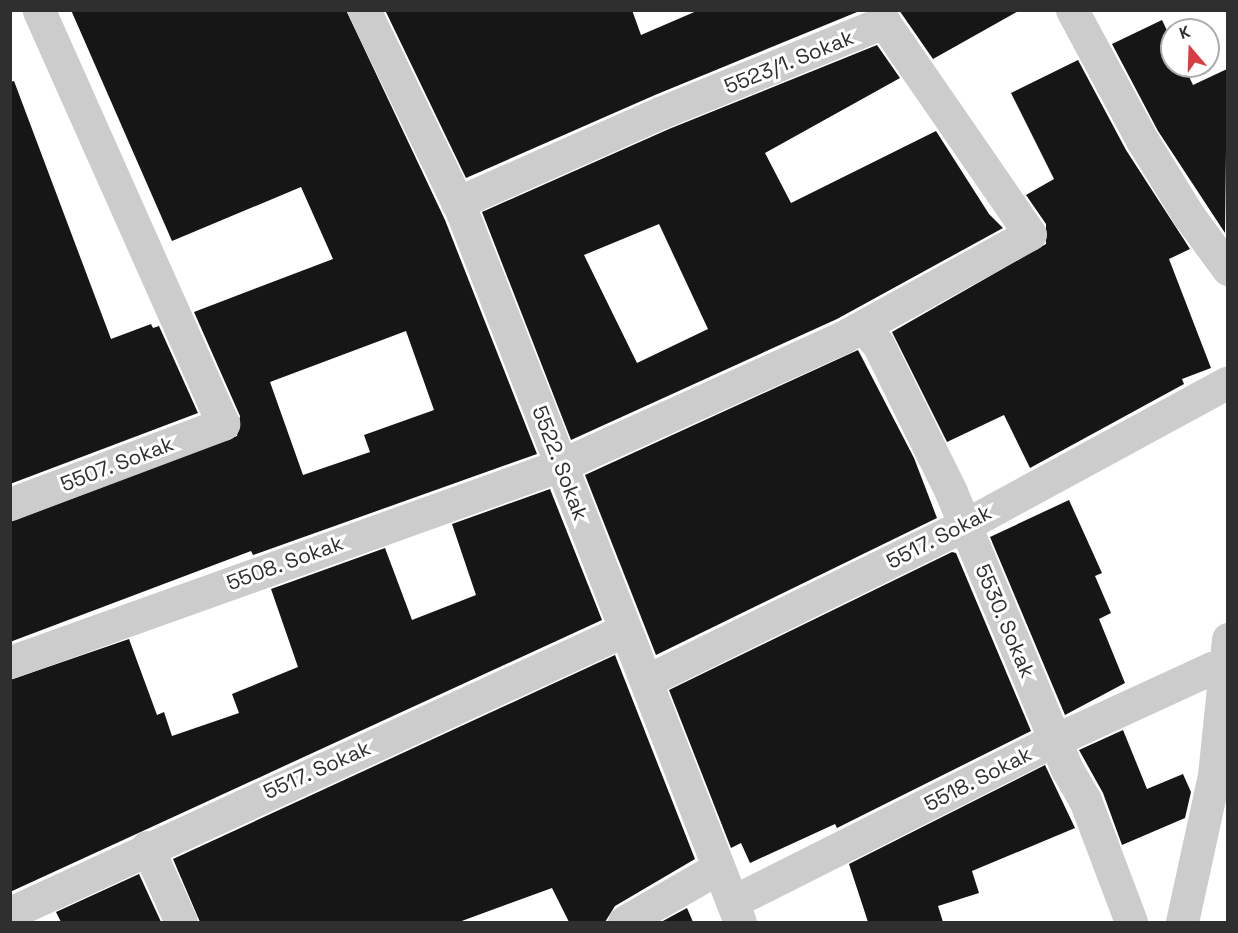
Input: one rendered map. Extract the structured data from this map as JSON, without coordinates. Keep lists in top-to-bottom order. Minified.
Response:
{"streets":{"street":["5523/1. Sokak","5522. Sokak","5507. Sokak","5517. Sokak","5508. Sokak","5530. Sokak","5518. Sokak"]},"crossings":[["5523/1. Sokak","5522. Sokak"],["5523/1. Sokak","5508. Sokak"],["5522. Sokak","5517. Sokak"],["5522. Sokak","5508. Sokak"],["5522. Sokak","5518. Sokak"],["5517. Sokak","5530. Sokak"],["5508. Sokak","5530. Sokak"],["5530. Sokak","5518. Sokak"]],"north":"top"}
